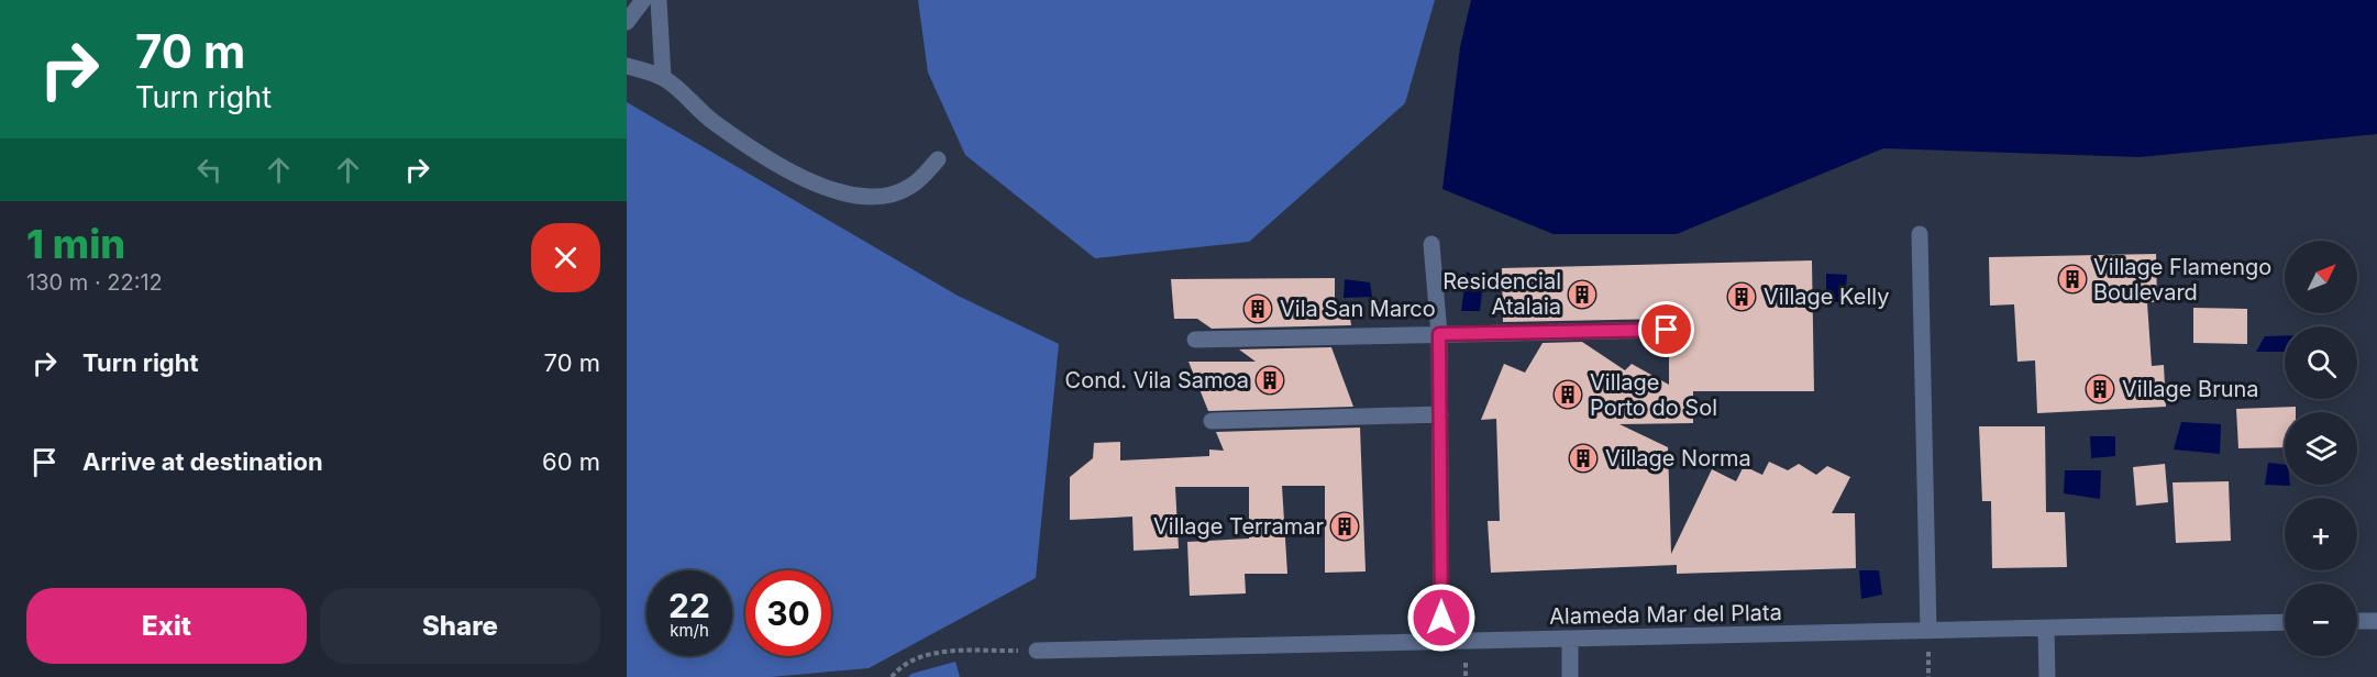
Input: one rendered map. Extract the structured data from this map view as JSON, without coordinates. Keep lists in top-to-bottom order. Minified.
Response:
{"streets":{"street":["Alameda Mar del Plata"]},"places":{"building":["Village Flamengo Boulevard","Residencial Atalaia","Village Kelly","Vila San Marco","Cond. Vila Samoa","Village Bruna","Village Porto do Sol","Village Norma","Village Terramar"]},"north":"top right","page":{"turn":["70 m","Turn right"],"heading":["1 min","130 m · 22:12"],"map_buttons":["+","−"],"list":[{"name":"Turn right","value":"70 m"},{"name":"Arrive at destination","value":"60 m"}],"speed":"22 km/h","limit":"30","buttons":["Exit","Share"]}}
